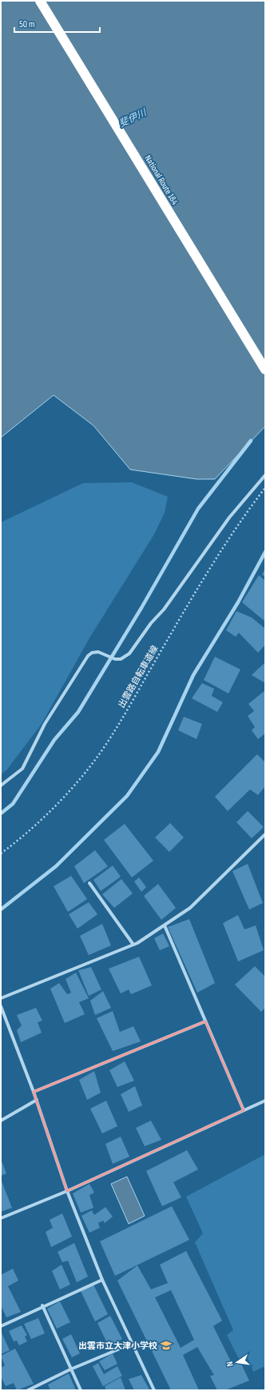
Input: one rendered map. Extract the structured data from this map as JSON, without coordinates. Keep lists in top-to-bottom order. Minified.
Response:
{"streets":{"highway":["National Route 184"],"path":["出雲路自転車道線"]},"water":["斐伊川"],"places":{"school or university":["出雲市立大津小学校"]},"scale_bar":"50 m","north":"left"}
